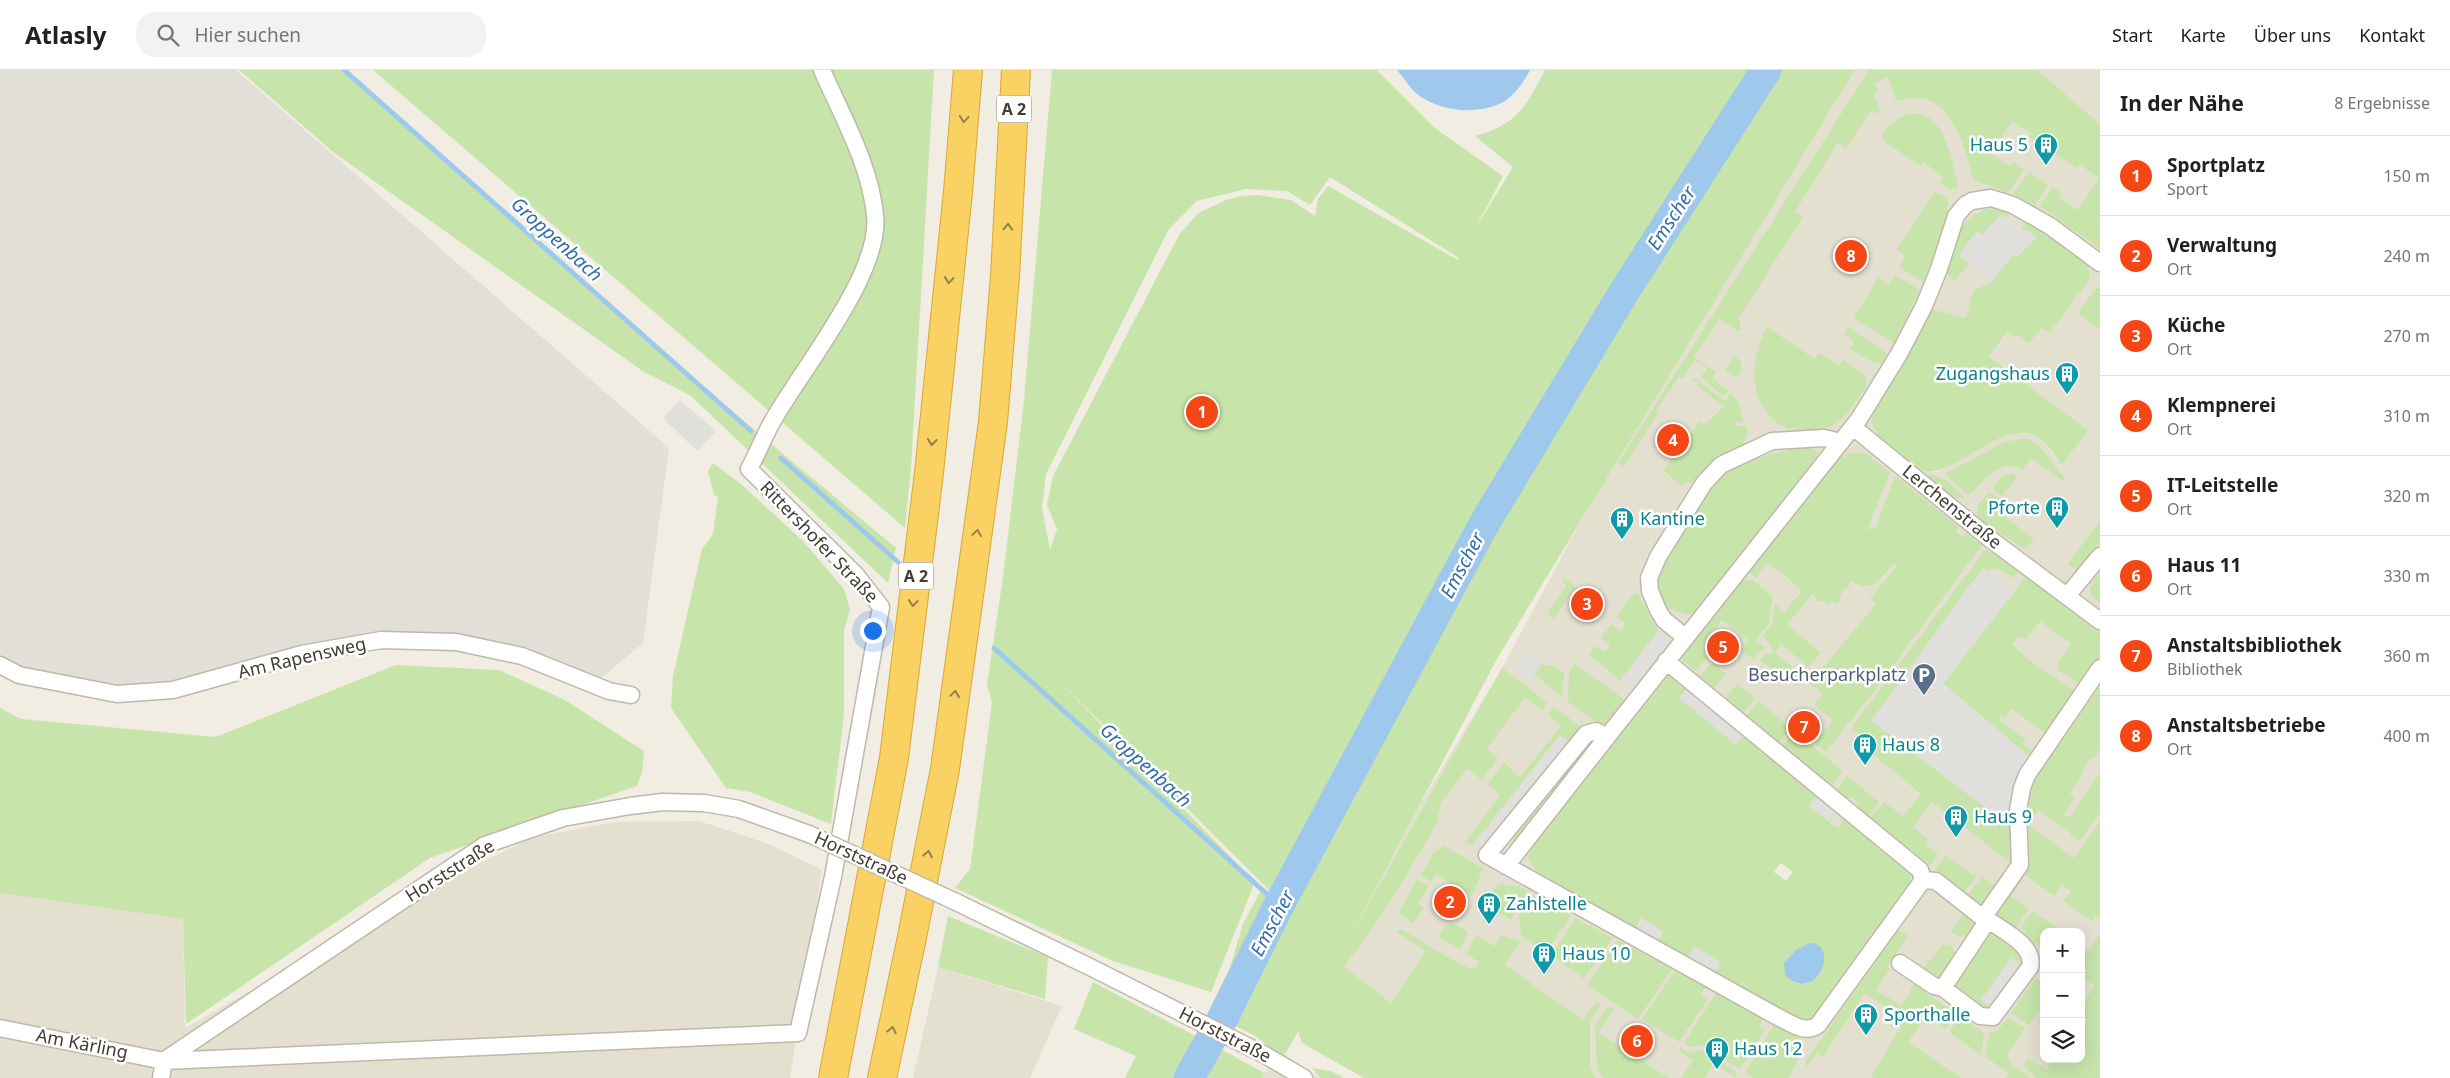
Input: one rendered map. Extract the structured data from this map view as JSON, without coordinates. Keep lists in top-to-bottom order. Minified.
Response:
{"streets":{"highway":["A 2"],"street":["Lerchenstraße","Rittershofer Straße","Am Rapensweg","Horststraße","Am Kärling"]},"crossings":[["Rittershofer Straße","Horststraße"],["Rittershofer Straße","Am Kärling"],["Horststraße","Am Kärling"]],"water":["Emscher","Groppenbach"],"places":{"building":["Haus 5","Zugangshaus","Pforte","Kantine","Haus 8","Haus 9","Zahlstelle","Haus 10","Sporthalle","Haus 12"],"parking":["Besucherparkplatz"]},"page":{"header":"Atlasly","search":"Hier suchen","nav":["Start","Karte","Über uns","Kontakt"],"heading":["In der Nähe","8 Ergebnisse"],"list":[{"mark":"1","name":"Sportplatz","note":"Sport","value":"150 m"},{"mark":"2","name":"Verwaltung","note":"Ort","value":"240 m"},{"mark":"3","name":"Küche","note":"Ort","value":"270 m"},{"mark":"4","name":"Klempnerei","note":"Ort","value":"310 m"},{"mark":"5","name":"IT-Leitstelle","note":"Ort","value":"320 m"},{"mark":"6","name":"Haus 11","note":"Ort","value":"330 m"},{"mark":"7","name":"Anstaltsbibliothek","note":"Bibliothek","value":"360 m"},{"mark":"8","name":"Anstaltsbetriebe","note":"Ort","value":"400 m"}],"pins":["8","1","4","3","5","7","2","6"],"map_buttons":["+","−"]}}
